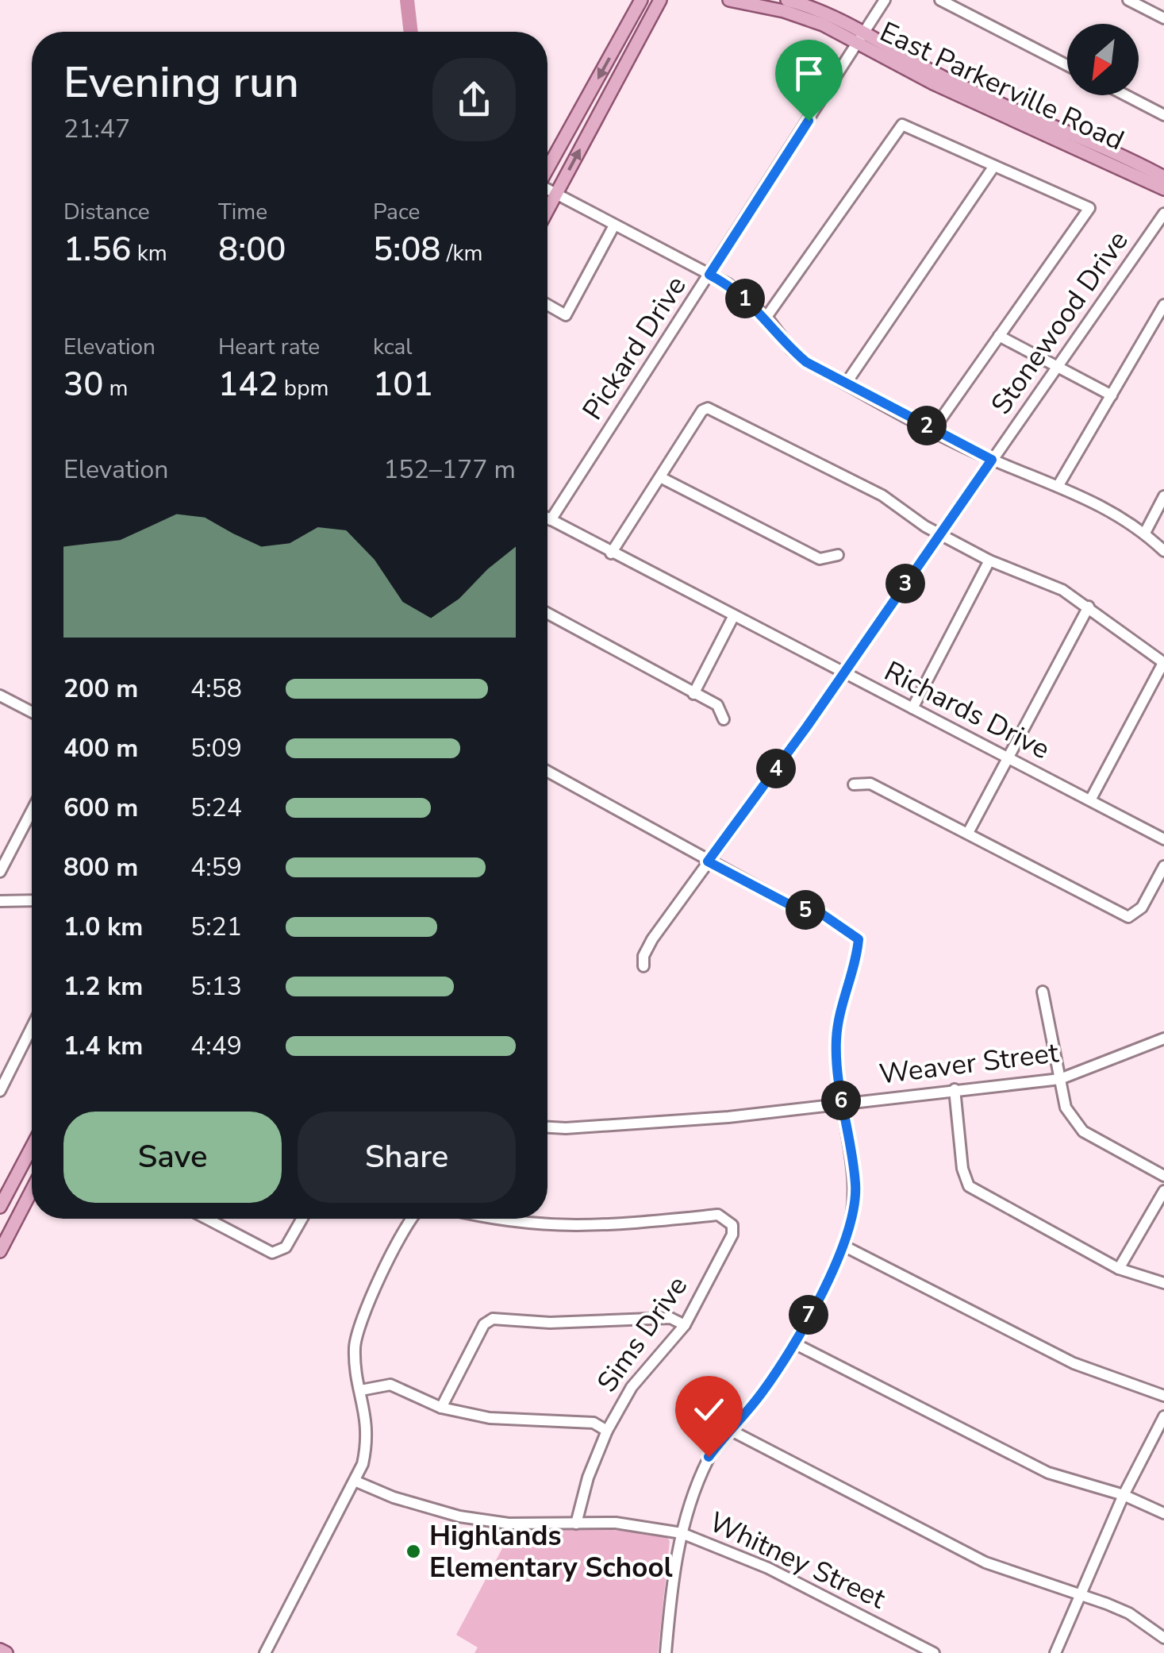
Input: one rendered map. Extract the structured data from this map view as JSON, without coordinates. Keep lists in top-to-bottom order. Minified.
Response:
{"streets":{"main road":["East Parkerville Road"],"street":["Stonewood Drive","Pickard Drive","Richards Drive","Weaver Street","Sims Drive","Whitney Street"]},"crossings":[["East Parkerville Road","Pickard Drive"],["Stonewood Drive","Richards Drive"],["Pickard Drive","Richards Drive"],["Sims Drive","Whitney Street"]],"places":["Highlands Elementary School"],"north":"bottom left","page":{"heading":["Evening run","21:47"],"stats":[["Distance","1.56 km"],["Time","8:00"],["Pace","5:08 /km"],["Elevation","30 m"],["Heart rate","142 bpm"],["kcal","101"]],"pins":["1","2","3","4","5","6","7"],"chart":["Elevation","152–177 m"],"list":[{"name":"200 m","note":"4:58"},{"name":"400 m","note":"5:09"},{"name":"600 m","note":"5:24"},{"name":"800 m","note":"4:59"},{"name":"1.0 km","note":"5:21"},{"name":"1.2 km","note":"5:13"},{"name":"1.4 km","note":"4:49"}],"buttons":["Save","Share"]}}
